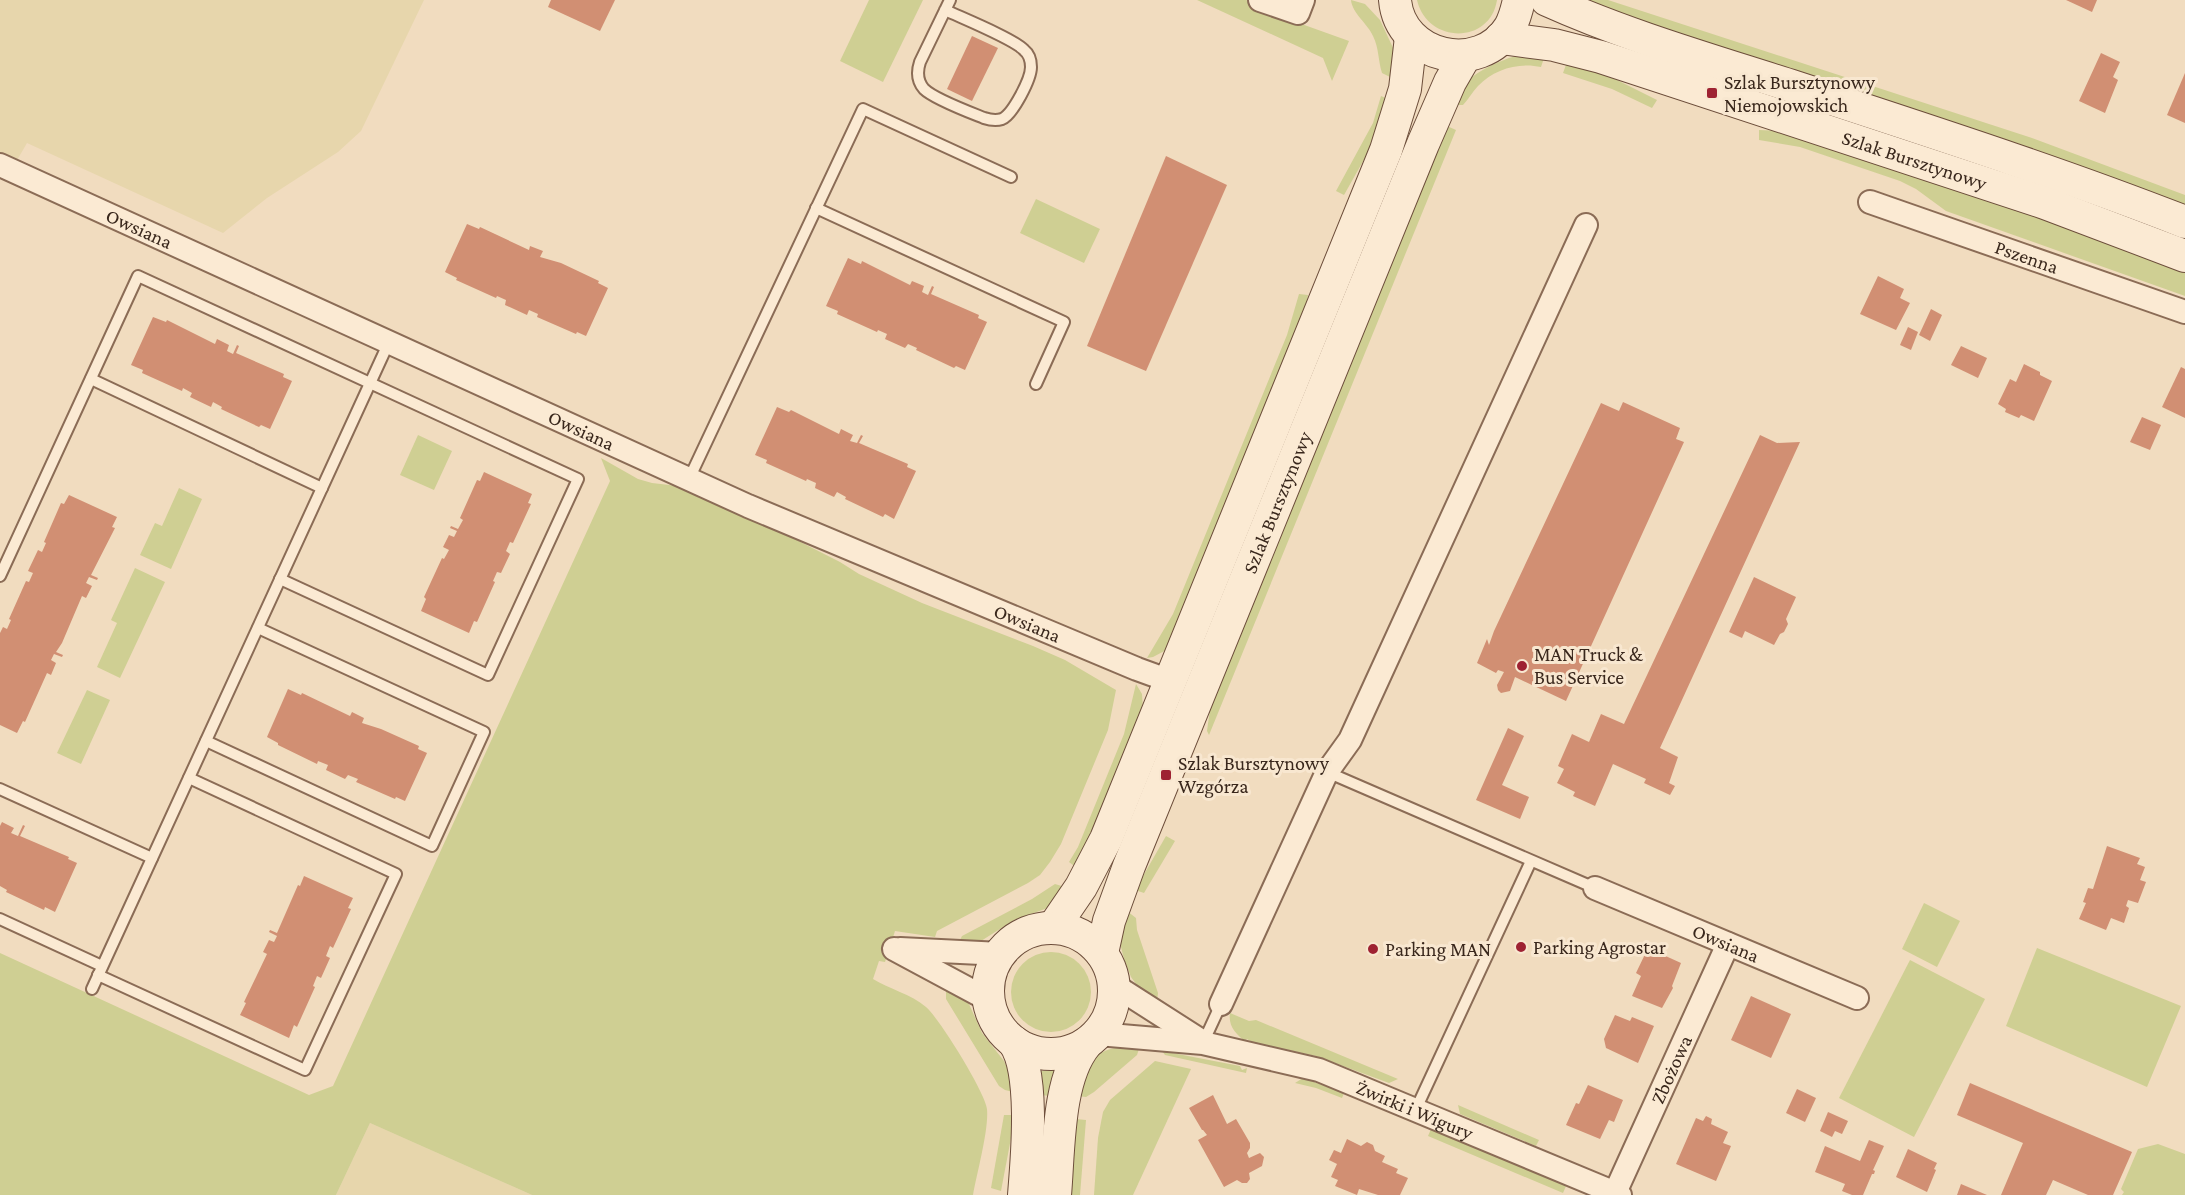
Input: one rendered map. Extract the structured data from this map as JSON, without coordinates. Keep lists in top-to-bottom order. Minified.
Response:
{"streets":{"main road":["Szlak Bursztynowy"],"street":["Owsiana","Pszenna","Zbożowa","Żwirki i Wigury"]},"crossings":[["Szlak Bursztynowy","Owsiana"],["Szlak Bursztynowy","Żwirki i Wigury"],["Owsiana","Zbożowa"],["Zbożowa","Żwirki i Wigury"]],"places":{"transit":["Szlak Bursztynowy Niemojowskich","Szlak Bursztynowy Wzgórza"],"other":["MAN Truck & Bus Service","Parking Agrostar","Parking MAN"]}}
